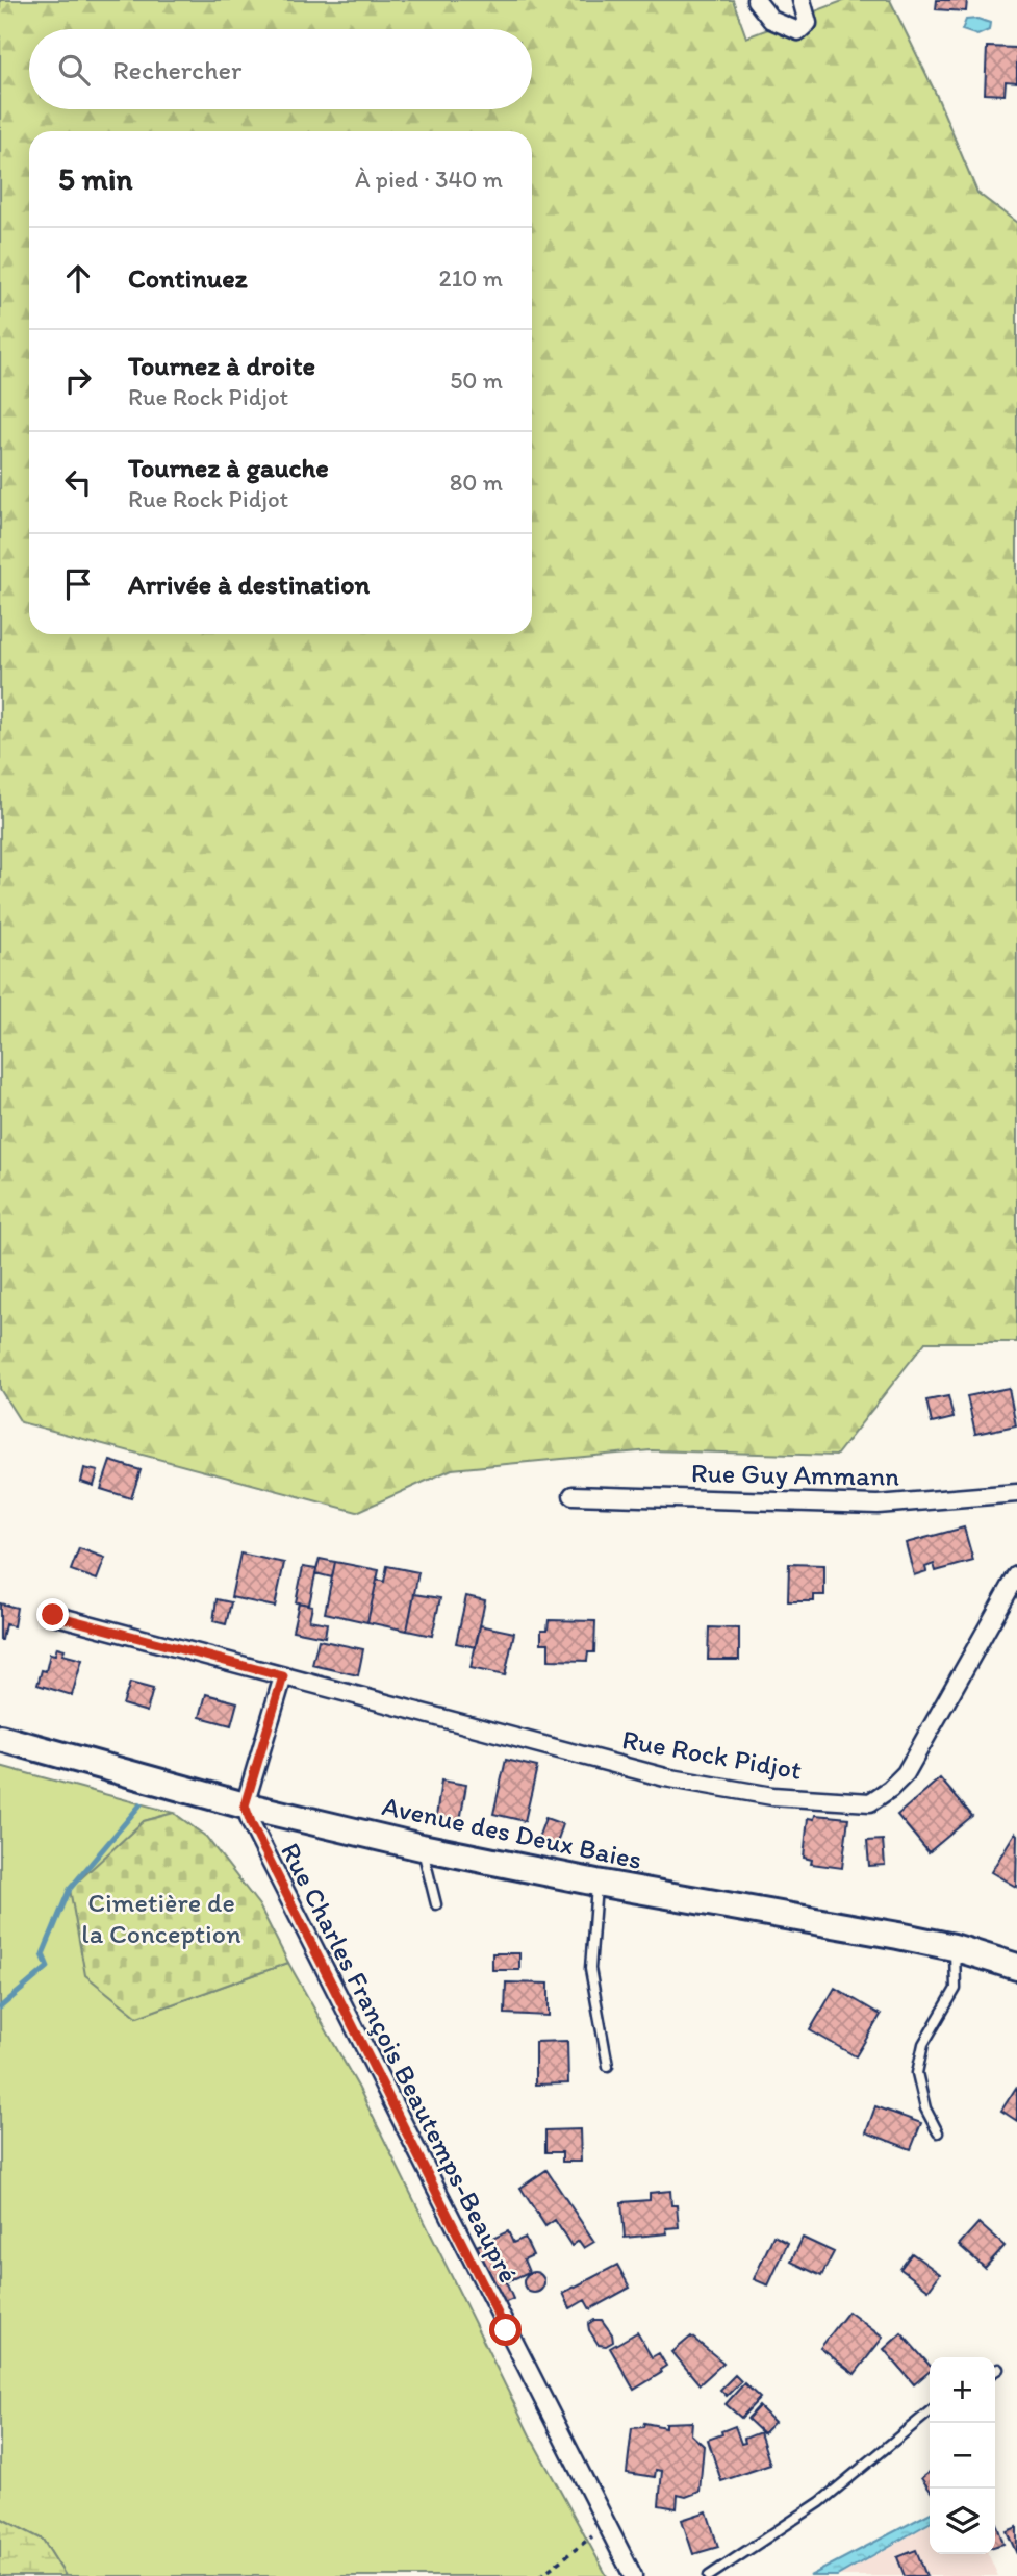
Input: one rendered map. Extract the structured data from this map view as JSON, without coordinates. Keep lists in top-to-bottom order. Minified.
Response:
{"streets":{"main road":["Avenue des Deux Baies"],"street":["Rue Guy Ammann","Rue Rock Pidjot","Rue Charles François Beautemps-Beaupré"]},"crossings":[["Avenue des Deux Baies","Rue Charles François Beautemps-Beaupré"]],"parks":["Cimetière de la Conception"],"page":{"search":"Rechercher","heading":["5 min","À pied · 340 m"],"list":[["Continuez","210 m"],["Tournez à droite","Rue Rock Pidjot","50 m"],["Tournez à gauche","Rue Rock Pidjot","80 m"],"Arrivée à destination"],"map_buttons":["+","−"]}}
